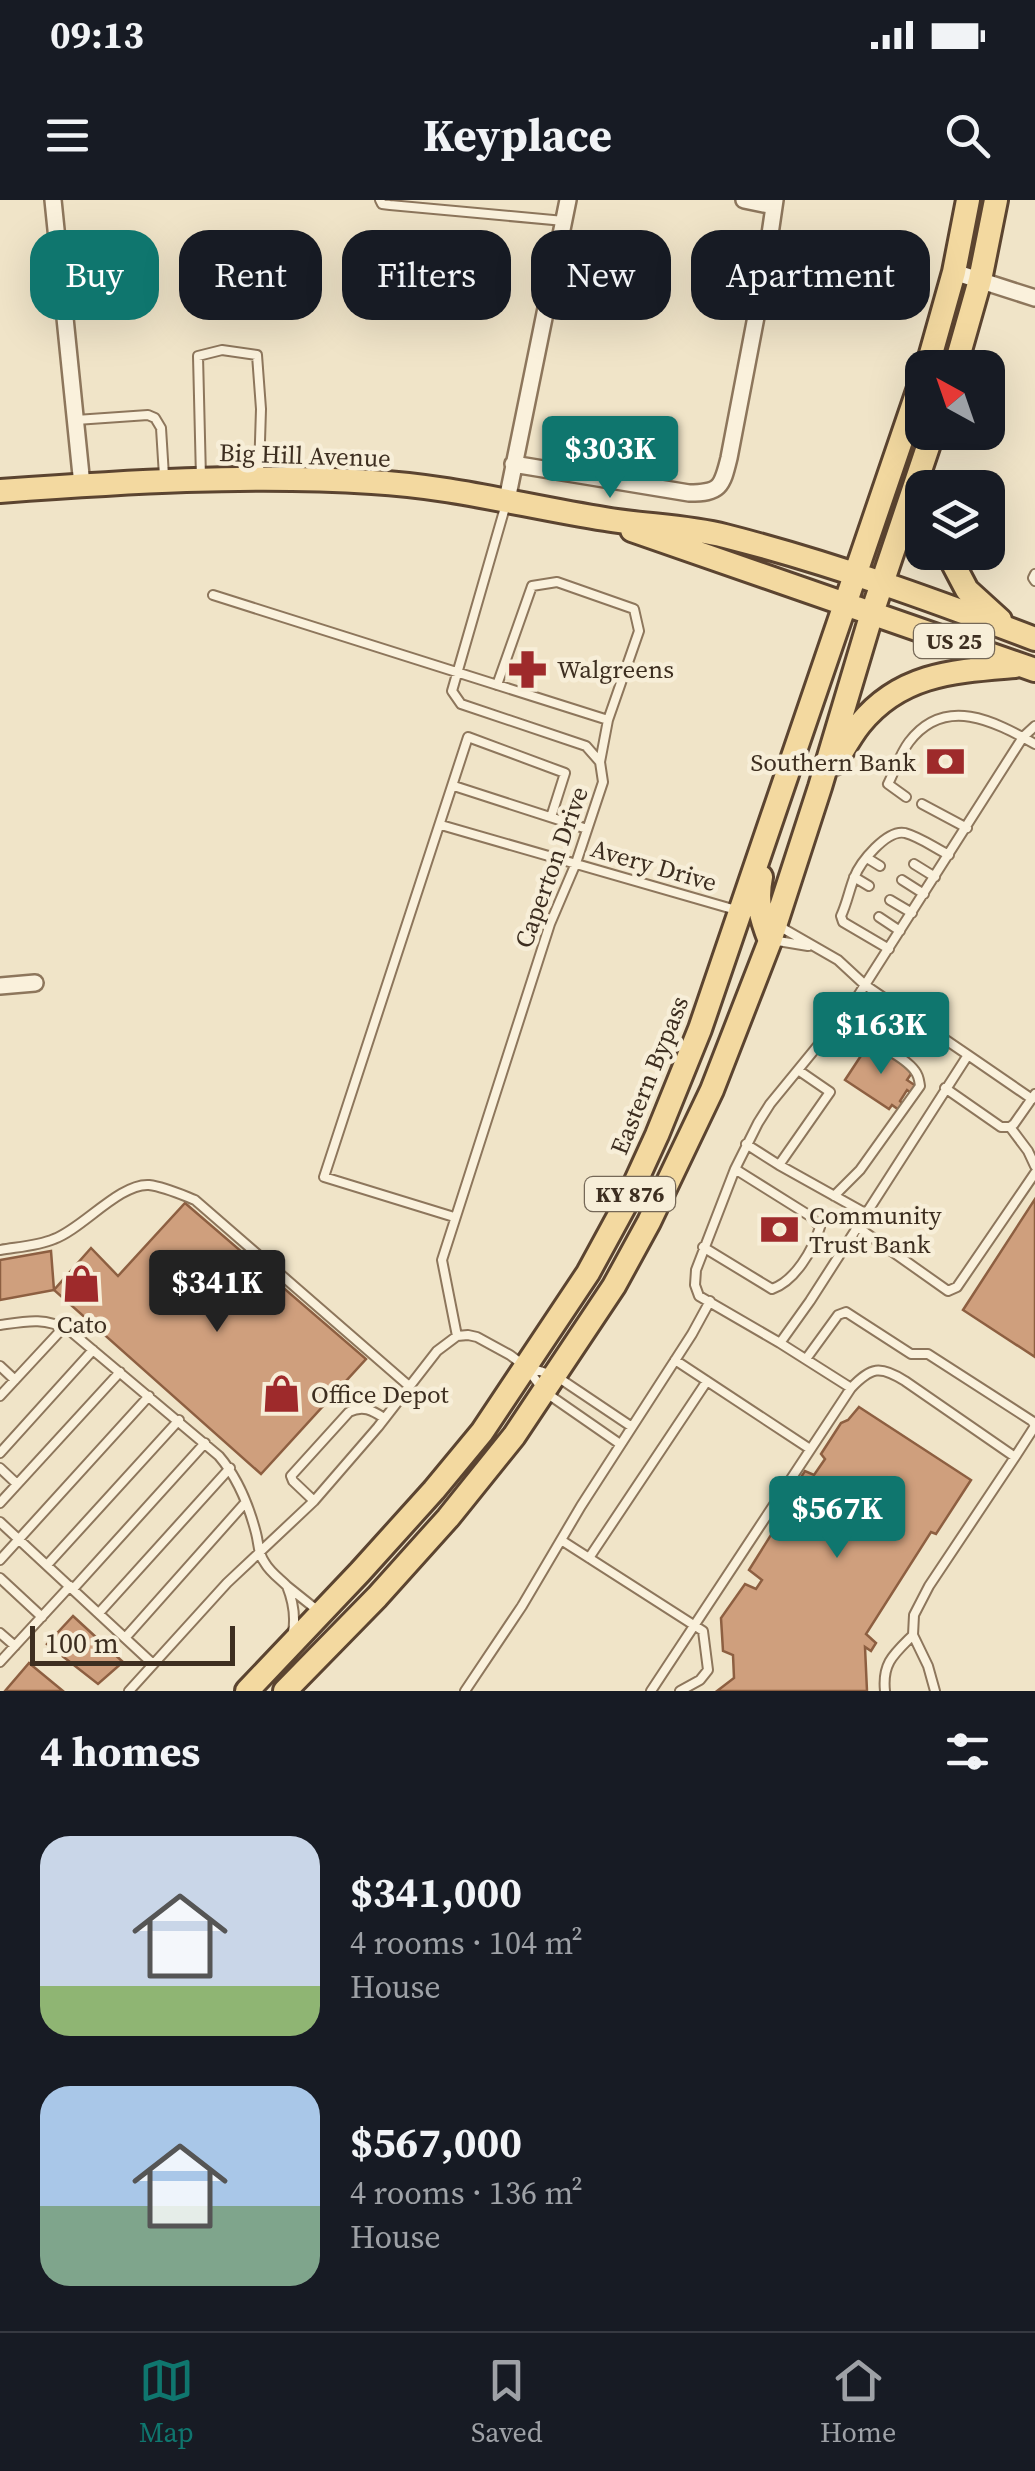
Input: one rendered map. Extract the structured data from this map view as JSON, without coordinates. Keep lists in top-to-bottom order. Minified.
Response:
{"streets":{"main road":["Big Hill Avenue","US 25","Eastern Bypass","KY 876"],"lane":["Avery Drive","Caperton Drive"]},"crossings":[["Big Hill Avenue","US 25"],["Big Hill Avenue","Eastern Bypass"],["Big Hill Avenue","KY 876"],["US 25","Eastern Bypass"],["US 25","KY 876"],["Avery Drive","Caperton Drive"],["Avery Drive","Eastern Bypass"]],"places":{"pharmacy":["Walgreens"],"bank":["Southern Bank","Community Trust Bank"],"shop":["Cato","Office Depot"]},"scale_bar":"100 m","north":"top left","page":{"status":"09:13","header":"Keyplace","chip":["Buy","Rent","Filters","New","Apartment"],"price":["$303K","$163K","$341K","$567K"],"scale":"100 m","heading":"4 homes","list":[{"name":"$341,000","note":"4 rooms · 104 m² · House"},{"name":"$567,000","note":"4 rooms · 136 m² · House"}],"tabs":["Map","Saved","Home"]}}
